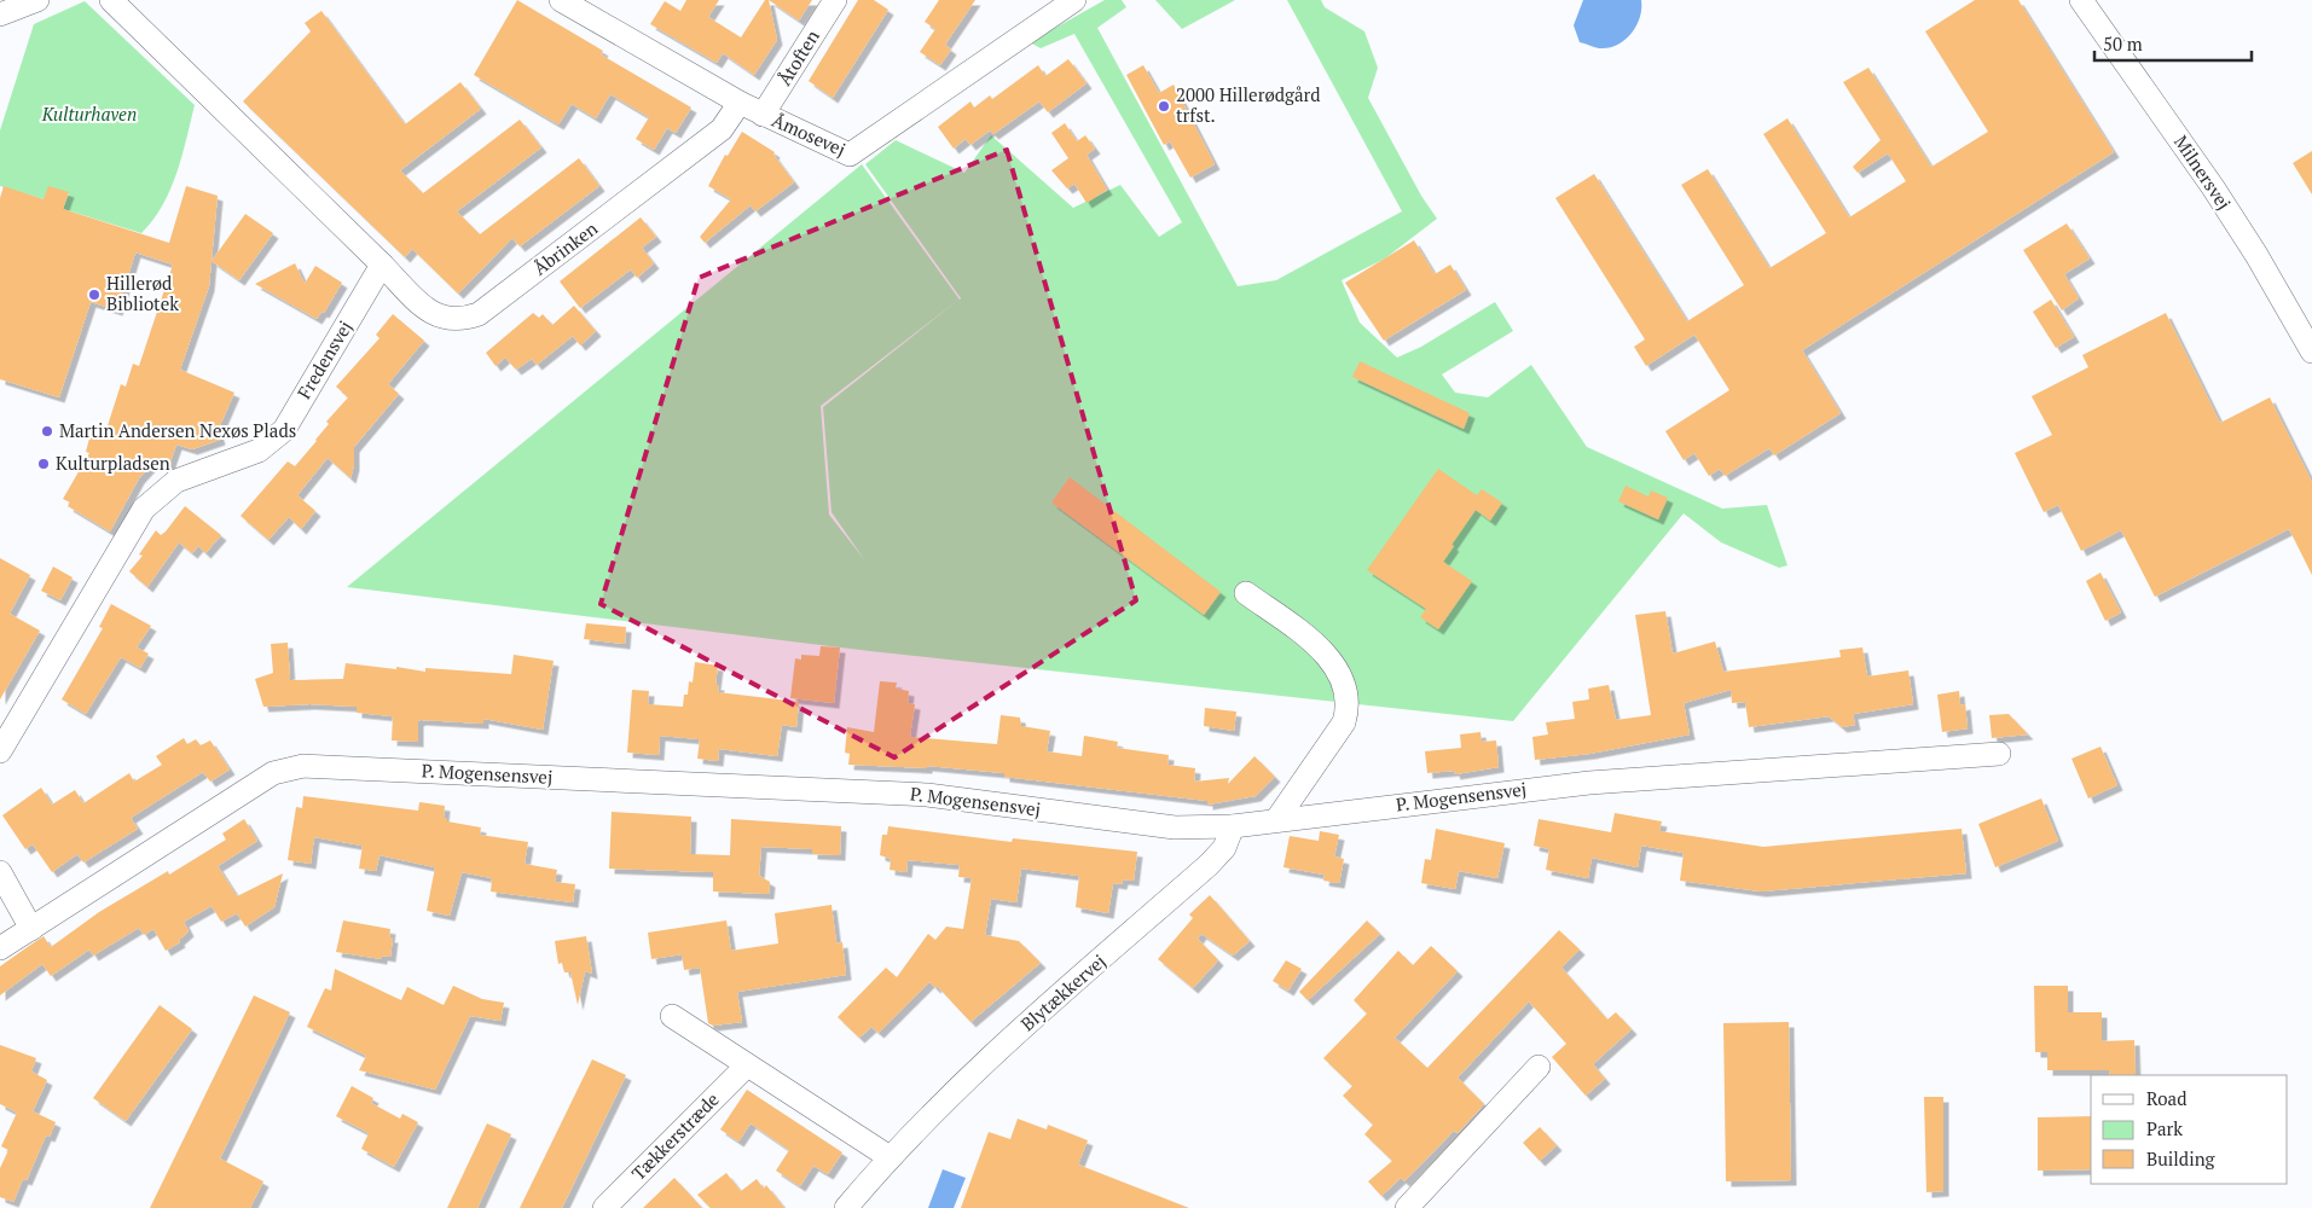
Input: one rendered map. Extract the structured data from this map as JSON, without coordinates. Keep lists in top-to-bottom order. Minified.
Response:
{"streets":{"street":["Åtoften","Åmosevej","Milnersvej","Åbrinken","Fredensvej","P. Mogensensvej","Blytækkervej","Tækkerstræde"]},"crossings":[["Åtoften","Åmosevej"],["Åmosevej","Åbrinken"],["Åbrinken","Fredensvej"],["P. Mogensensvej","Blytækkervej"]],"parks":["Kulturhaven"],"places":["2000 Hillerødgård trfst.","Hillerød Bibliotek","Martin Andersen Nexøs Plads","Kulturpladsen"],"legend":["Road","Park","Building"],"scale_bar":"50 m"}
